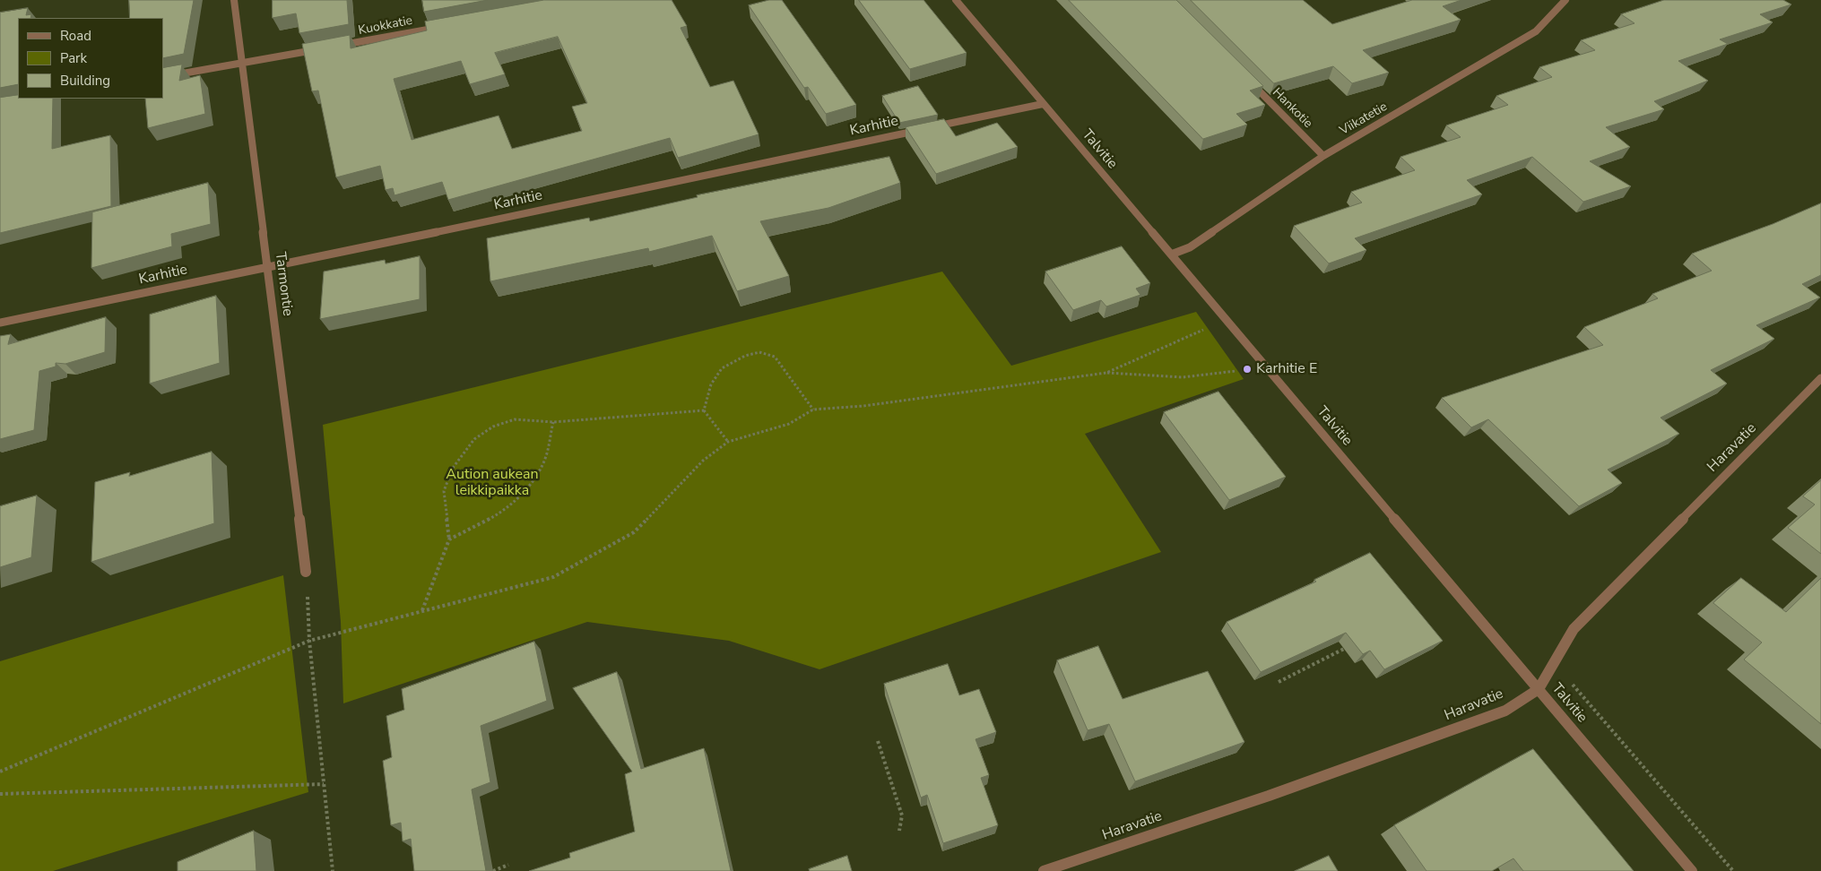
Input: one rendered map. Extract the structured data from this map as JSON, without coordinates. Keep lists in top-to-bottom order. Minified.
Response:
{"streets":{"street":["Kuokkatie","Hankotie","Viikatetie","Karhitie","Talvitie","Tarmontie","Haravatie"]},"crossings":[["Hankotie","Viikatetie"],["Viikatetie","Talvitie"],["Karhitie","Tarmontie"],["Talvitie","Haravatie"]],"parks":["Aution aukean leikkipaikka"],"places":["Karhitie E"],"legend":["Road","Park","Building"]}
